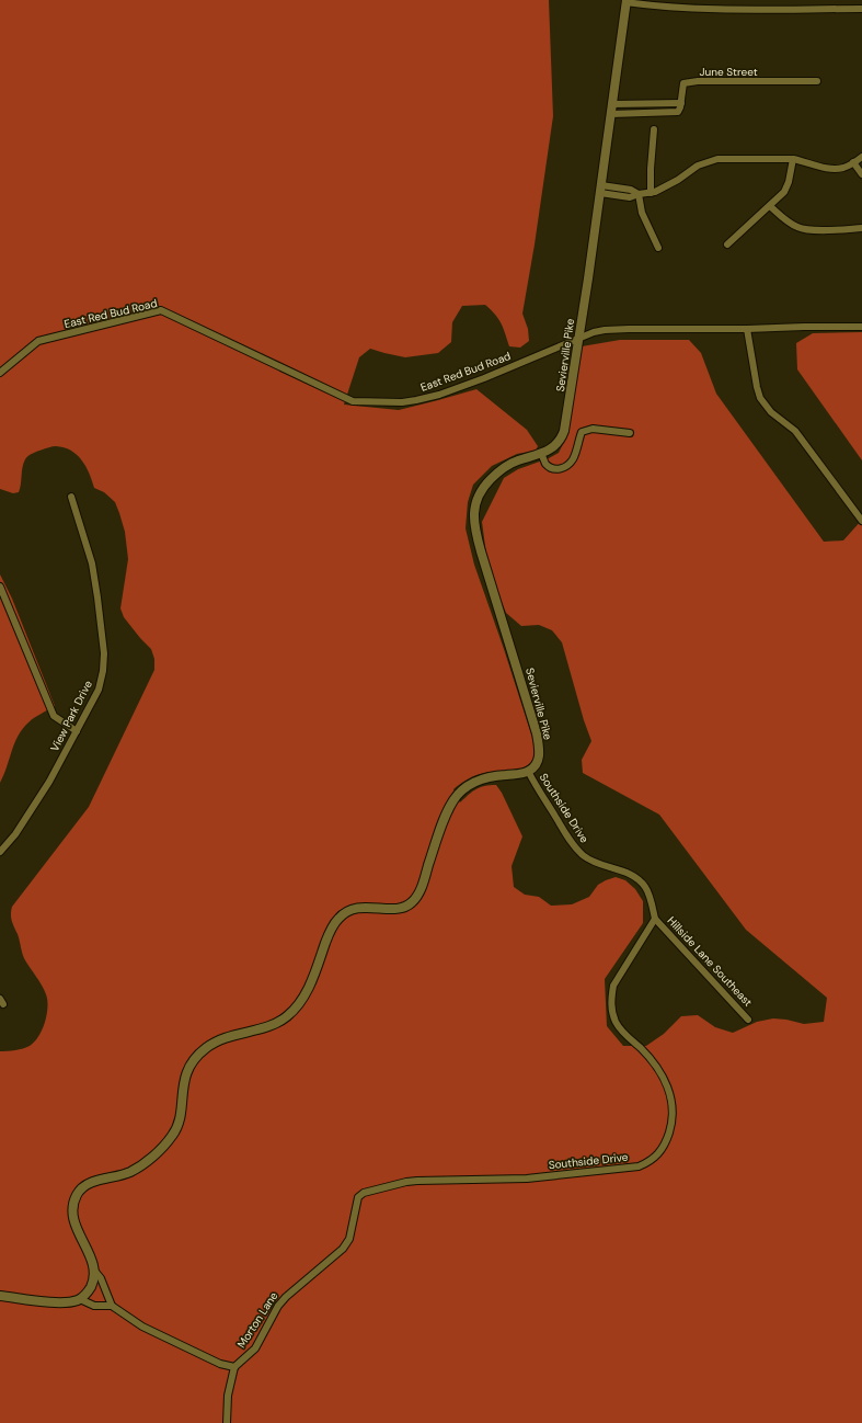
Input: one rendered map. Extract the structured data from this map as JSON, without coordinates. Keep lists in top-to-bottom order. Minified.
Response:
{"streets":{"street":["June Street","East Red Bud Road","Sevierville Pike","View Park Drive","Southside Drive","Hillside Lane Southeast","Morton Lane"]},"crossings":[["June Street","Sevierville Pike"],["East Red Bud Road","Sevierville Pike"],["Sevierville Pike","Southside Drive"],["Southside Drive","Hillside Lane Southeast"],["Southside Drive","Morton Lane"]]}
